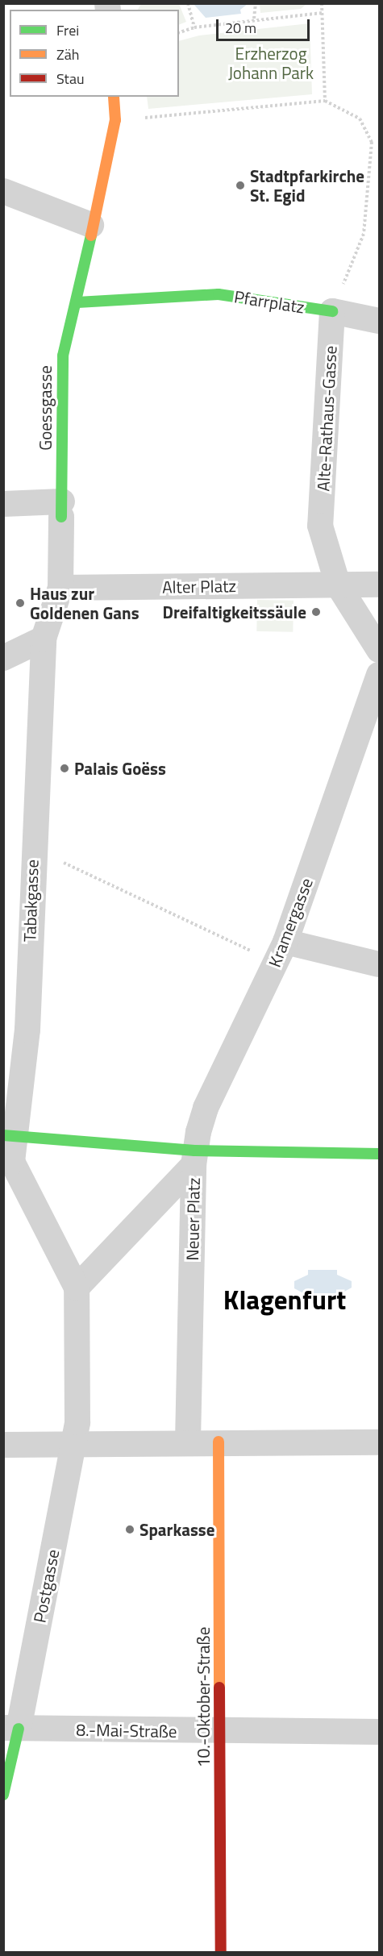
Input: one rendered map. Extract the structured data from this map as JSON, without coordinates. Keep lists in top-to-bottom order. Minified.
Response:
{"streets":{"street":["Pfarrplatz","Goessgasse","Alte-Rathaus-Gasse","Alter Platz","Tabakgasse","Kramergasse","Neuer Platz","Postgasse","10.-Oktober-Straße","8.-Mai-Straße"]},"crossings":[["Pfarrplatz","Goessgasse"],["Pfarrplatz","Alte-Rathaus-Gasse"],["Alte-Rathaus-Gasse","Alter Platz"],["Tabakgasse","Neuer Platz"],["Kramergasse","Neuer Platz"],["Postgasse","8.-Mai-Straße"],["10.-Oktober-Straße","8.-Mai-Straße"]],"districts":["Klagenfurt"],"parks":["Erzherzog Johann Park"],"places":["Stadtpfarkirche St. Egid","Haus zur Goldenen Gans","Dreifaltigkeitssäule","Palais Goëss","Sparkasse"],"legend":["Frei","Zäh","Stau"],"scale_bar":"20 m"}
